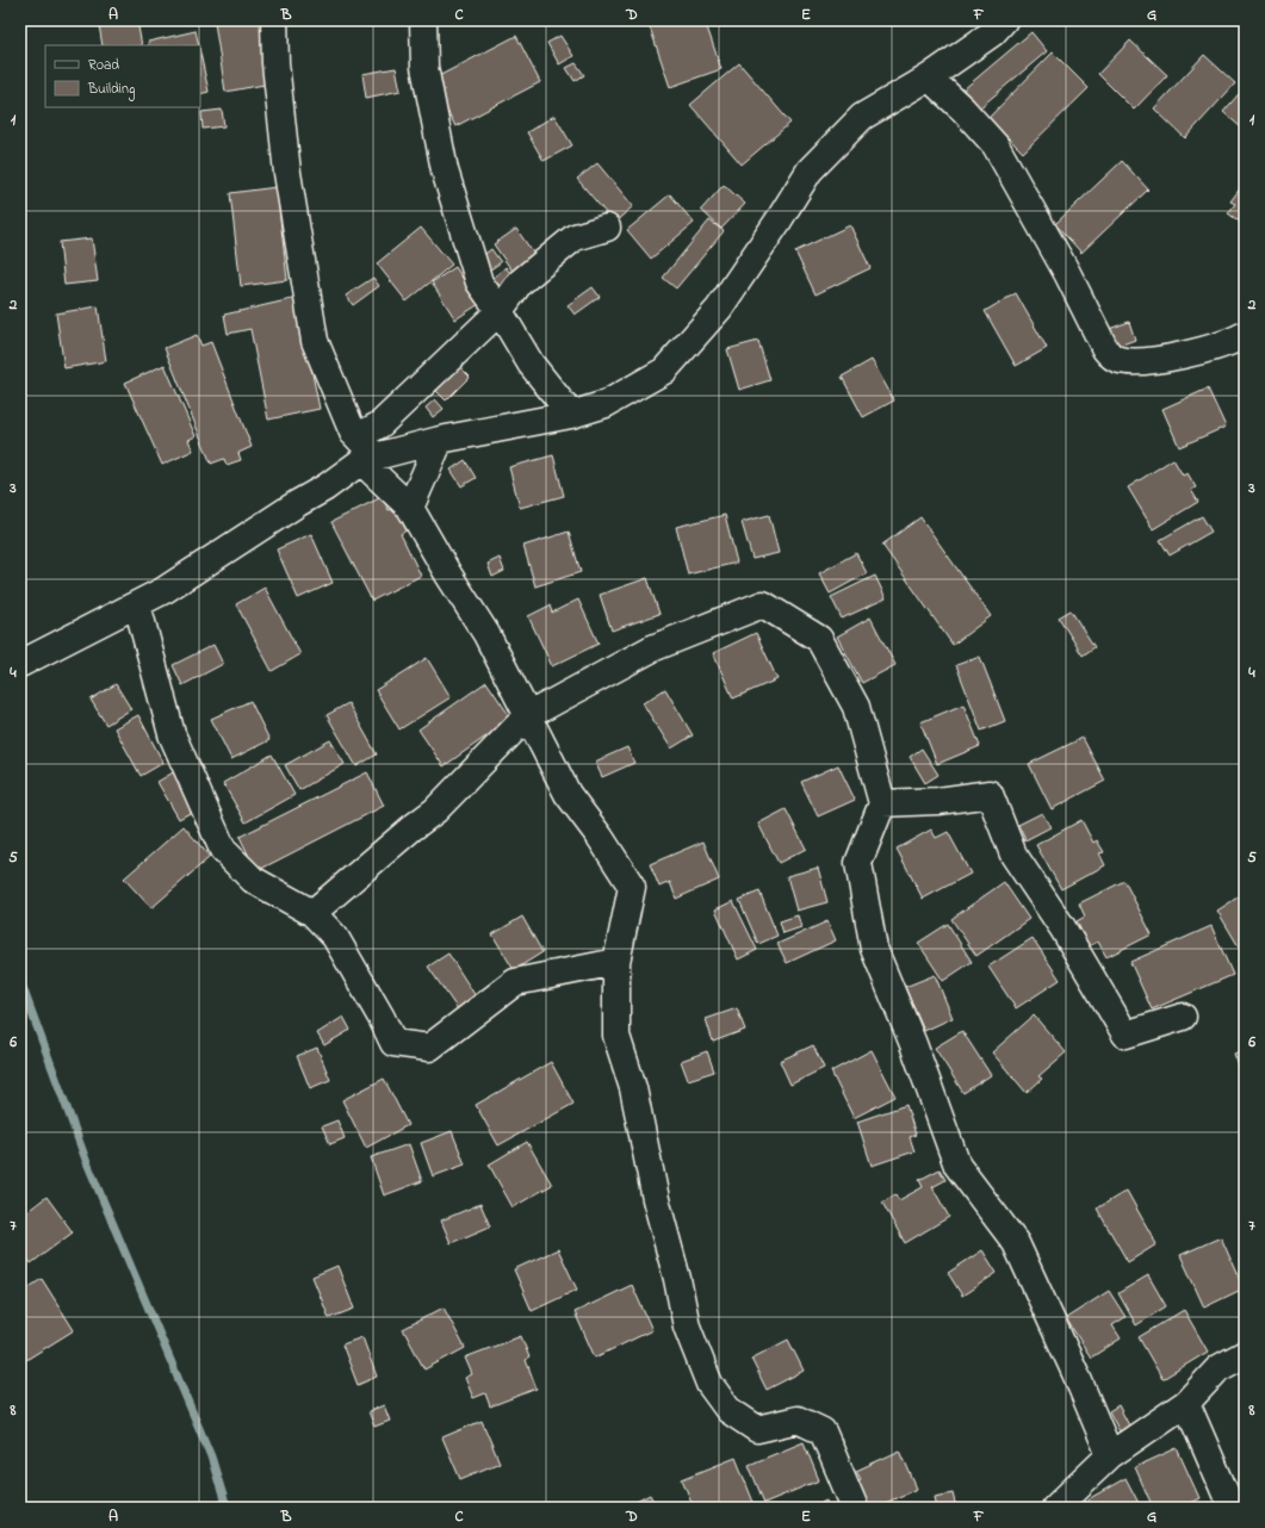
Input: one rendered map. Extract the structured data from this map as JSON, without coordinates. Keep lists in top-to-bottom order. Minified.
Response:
{"legend":["Road","Building"],"grid":{"columns":["A","B","C","D","E","F","G"],"rows":["1","2","3","4","5","6","7","8"]}}
